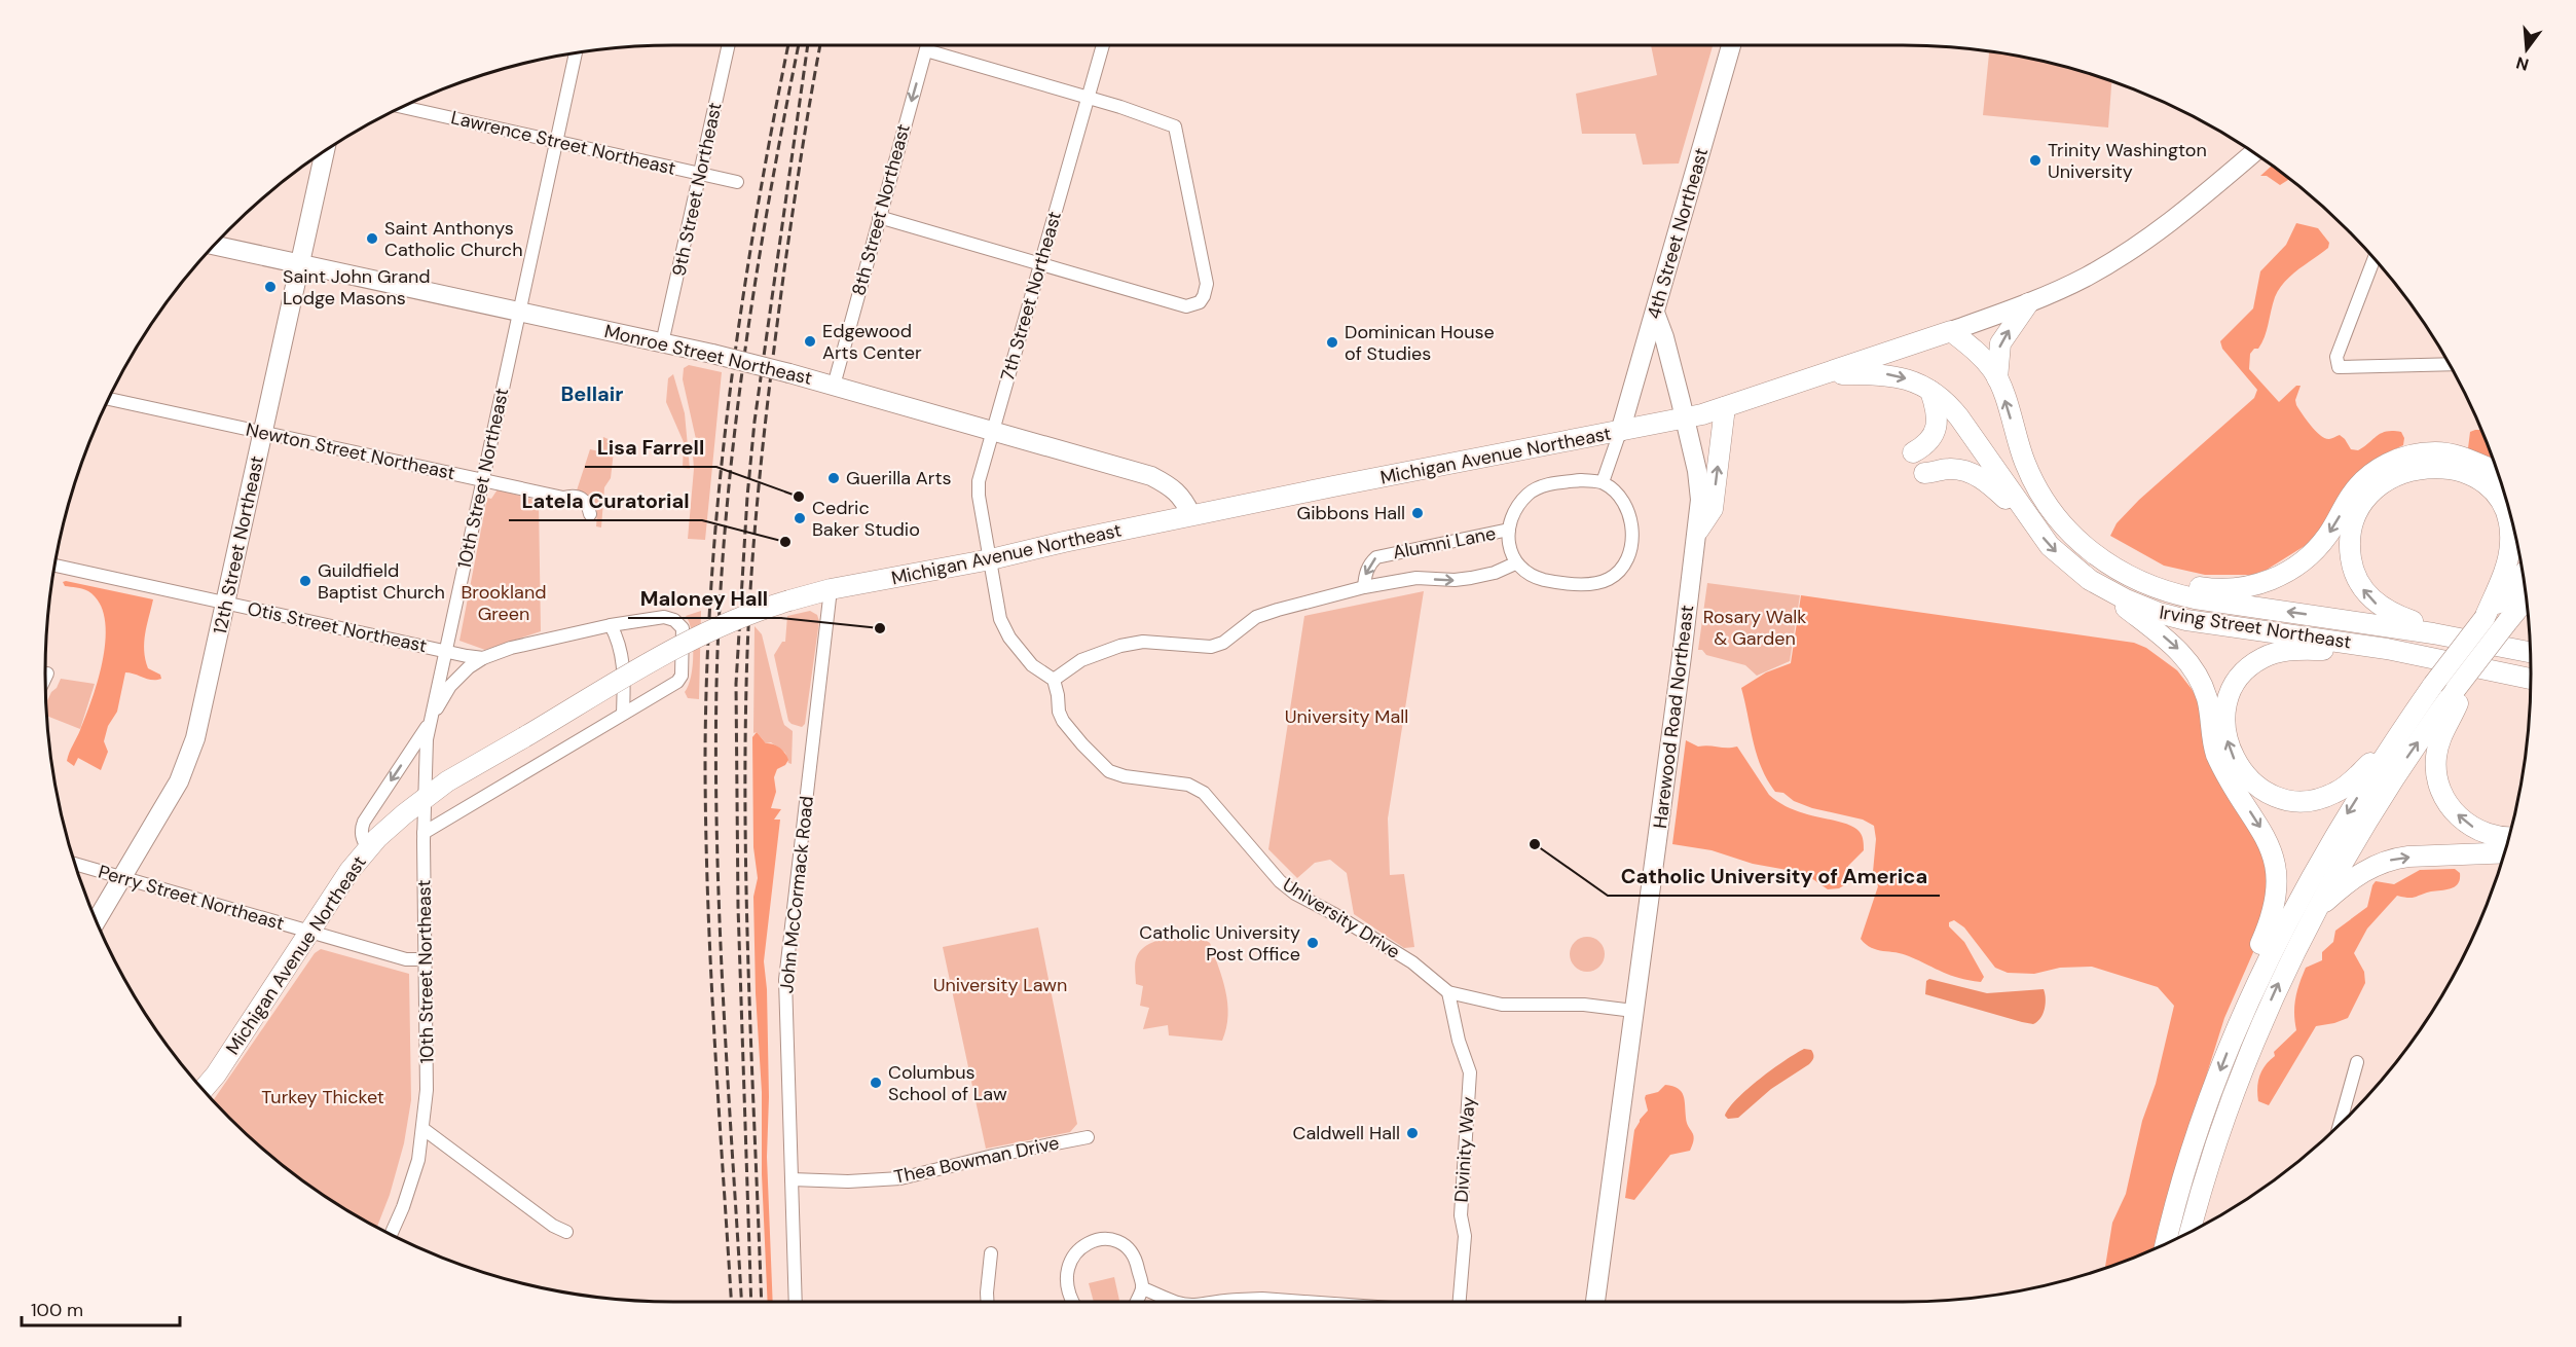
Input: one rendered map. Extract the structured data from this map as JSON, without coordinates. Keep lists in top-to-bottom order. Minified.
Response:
{"streets":{"main road":["Michigan Avenue Northeast","Irving Street Northeast"],"street":["Lawrence Street Northeast","9th Street Northeast","8th Street Northeast","4th Street Northeast","7th Street Northeast","Monroe Street Northeast","Newton Street Northeast","10th Street Northeast","Alumni Lane","12th Street Northeast","Otis Street Northeast","Harewood Road Northeast","John McCormack Road","Perry Street Northeast","University Drive","Divinity Way","Thea Bowman Drive"]},"crossings":[["Lawrence Street Northeast","9th Street Northeast"],["Lawrence Street Northeast","10th Street Northeast"],["9th Street Northeast","Monroe Street Northeast"],["8th Street Northeast","Monroe Street Northeast"],["4th Street Northeast","Michigan Avenue Northeast"],["4th Street Northeast","Harewood Road Northeast"],["7th Street Northeast","Monroe Street Northeast"],["7th Street Northeast","Michigan Avenue Northeast"],["Monroe Street Northeast","Michigan Avenue Northeast"],["Monroe Street Northeast","10th Street Northeast"],["Monroe Street Northeast","12th Street Northeast"],["Newton Street Northeast","10th Street Northeast"],["Newton Street Northeast","12th Street Northeast"],["Michigan Avenue Northeast","10th Street Northeast"],["Michigan Avenue Northeast","Irving Street Northeast"],["Michigan Avenue Northeast","Harewood Road Northeast"],["Michigan Avenue Northeast","John McCormack Road"],["Michigan Avenue Northeast","Perry Street Northeast"],["10th Street Northeast","Otis Street Northeast"],["10th Street Northeast","Perry Street Northeast"],["Alumni Lane","University Drive"],["12th Street Northeast","Otis Street Northeast"],["12th Street Northeast","Perry Street Northeast"],["Harewood Road Northeast","University Drive"],["John McCormack Road","Thea Bowman Drive"],["University Drive","Divinity Way"]],"one_way":["8th Street Northeast"],"districts":["Bellair"],"parks":["Brookland Green","Rosary Walk & Garden","University Mall","University Lawn","Turkey Thicket"],"places":["Trinity Washington University","Saint Anthonys Catholic Church","Saint John Grand Lodge Masons","Edgewood Arts Center","Dominican House of Studies","Guerilla Arts","Lisa Farrell","Gibbons Hall","Cedric Baker Studio","Latela Curatorial","Guildfield Baptist Church","Maloney Hall","Catholic University of America","Catholic University Post Office","Columbus School of Law","Caldwell Hall"],"scale_bar":"100 m","north":"bottom"}
